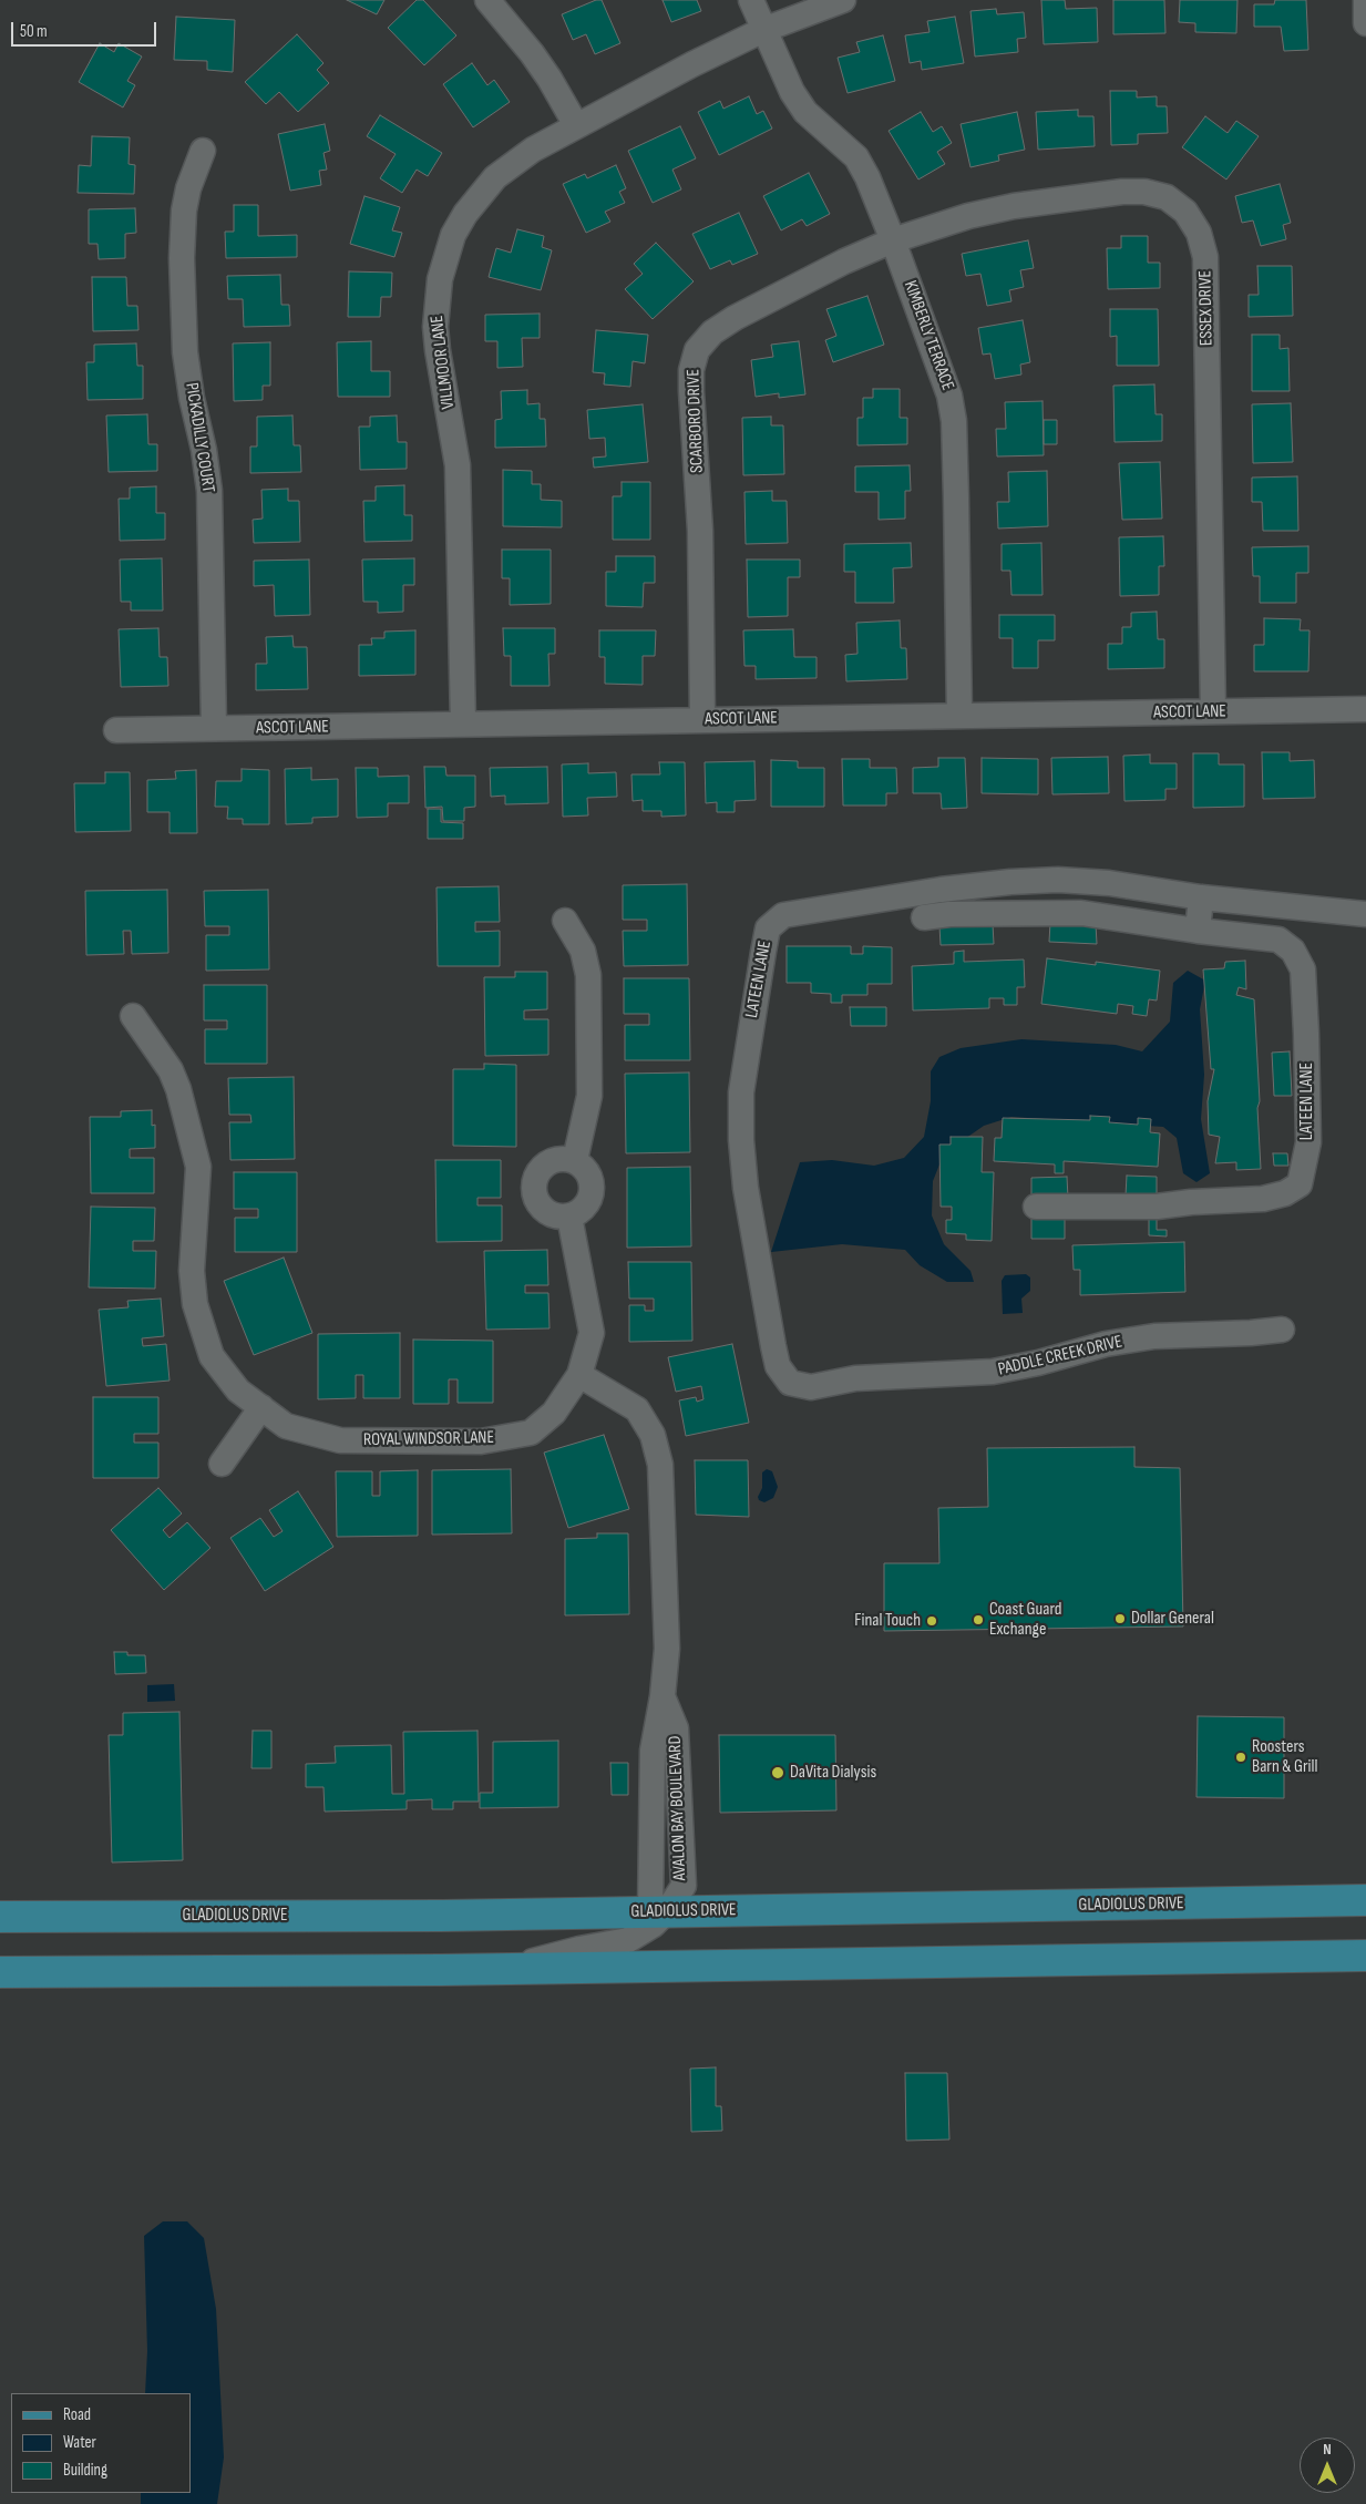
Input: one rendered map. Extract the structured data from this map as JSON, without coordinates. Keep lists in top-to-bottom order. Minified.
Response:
{"streets":{"main road":["GLADIOLUS DRIVE"],"street":["ESSEX DRIVE","KIMBERLY TERRACE","VILLMOOR LANE","SCARBORO DRIVE","PICKADILLY COURT","ASCOT LANE","LATEEN LANE","PADDLE CREEK DRIVE","ROYAL WINDSOR LANE","AVALON BAY BOULEVARD"]},"crossings":[["ESSEX DRIVE","KIMBERLY TERRACE"],["ESSEX DRIVE","SCARBORO DRIVE"],["ESSEX DRIVE","ASCOT LANE"],["KIMBERLY TERRACE","VILLMOOR LANE"],["KIMBERLY TERRACE","SCARBORO DRIVE"],["KIMBERLY TERRACE","ASCOT LANE"],["VILLMOOR LANE","ASCOT LANE"],["SCARBORO DRIVE","ASCOT LANE"],["PICKADILLY COURT","ASCOT LANE"],["LATEEN LANE","PADDLE CREEK DRIVE"],["ROYAL WINDSOR LANE","AVALON BAY BOULEVARD"],["AVALON BAY BOULEVARD","GLADIOLUS DRIVE"]],"places":["Dollar General","Coast Guard Exchange","Final Touch","Roosters Barn & Grill","DaVita Dialysis"],"legend":["Road","Water","Building"],"scale_bar":"50 m","north":"top"}
